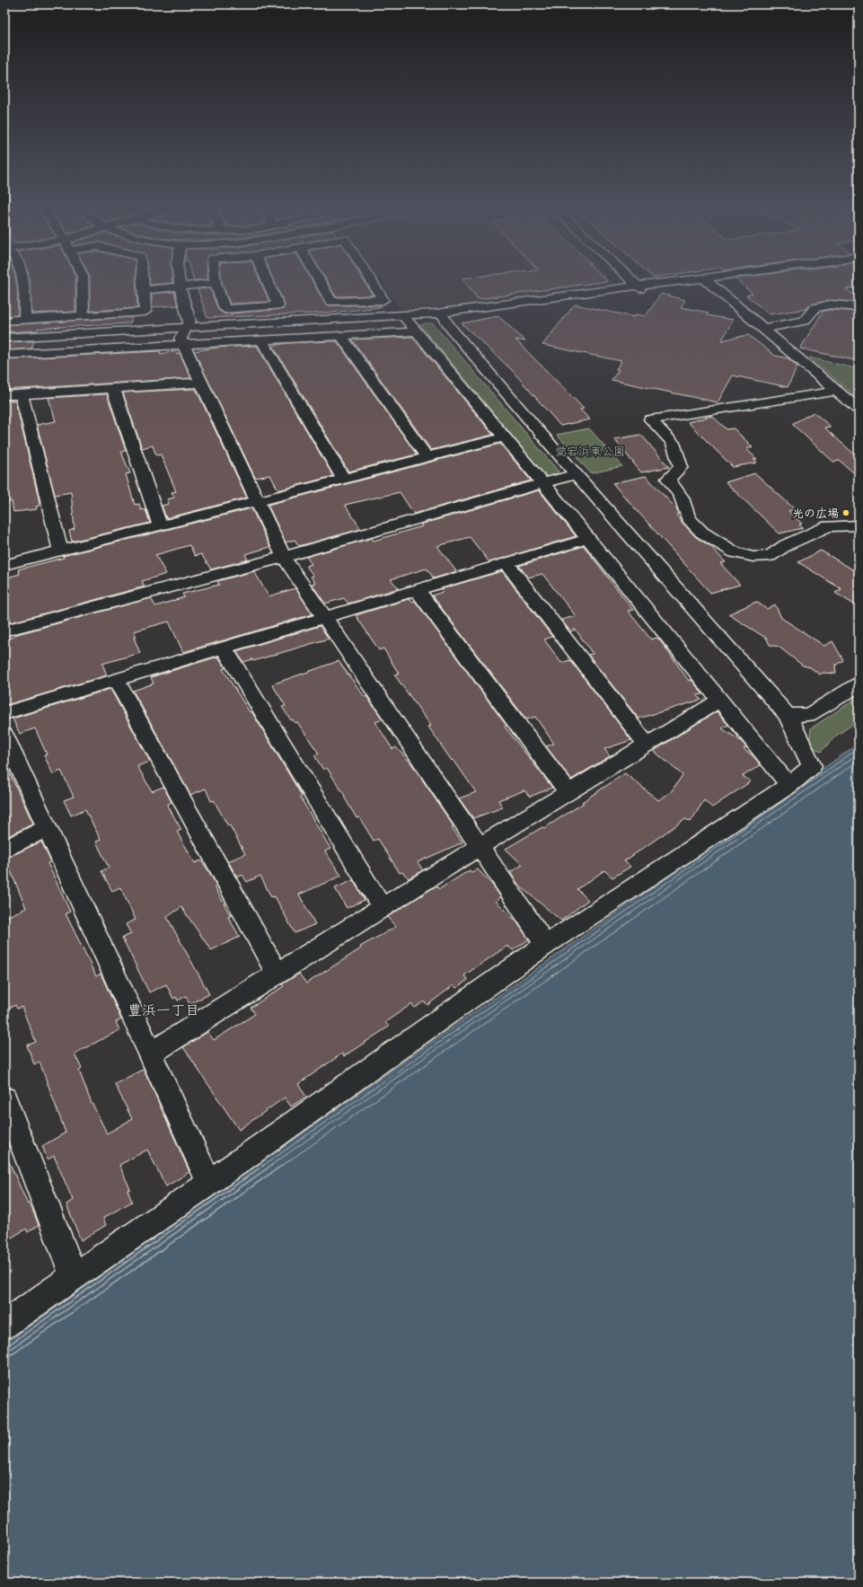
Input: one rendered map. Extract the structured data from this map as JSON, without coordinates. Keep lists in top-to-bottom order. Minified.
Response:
{"districts":["豊浜一丁目"],"parks":["愛宕浜東公園"],"places":["光の広場"]}
